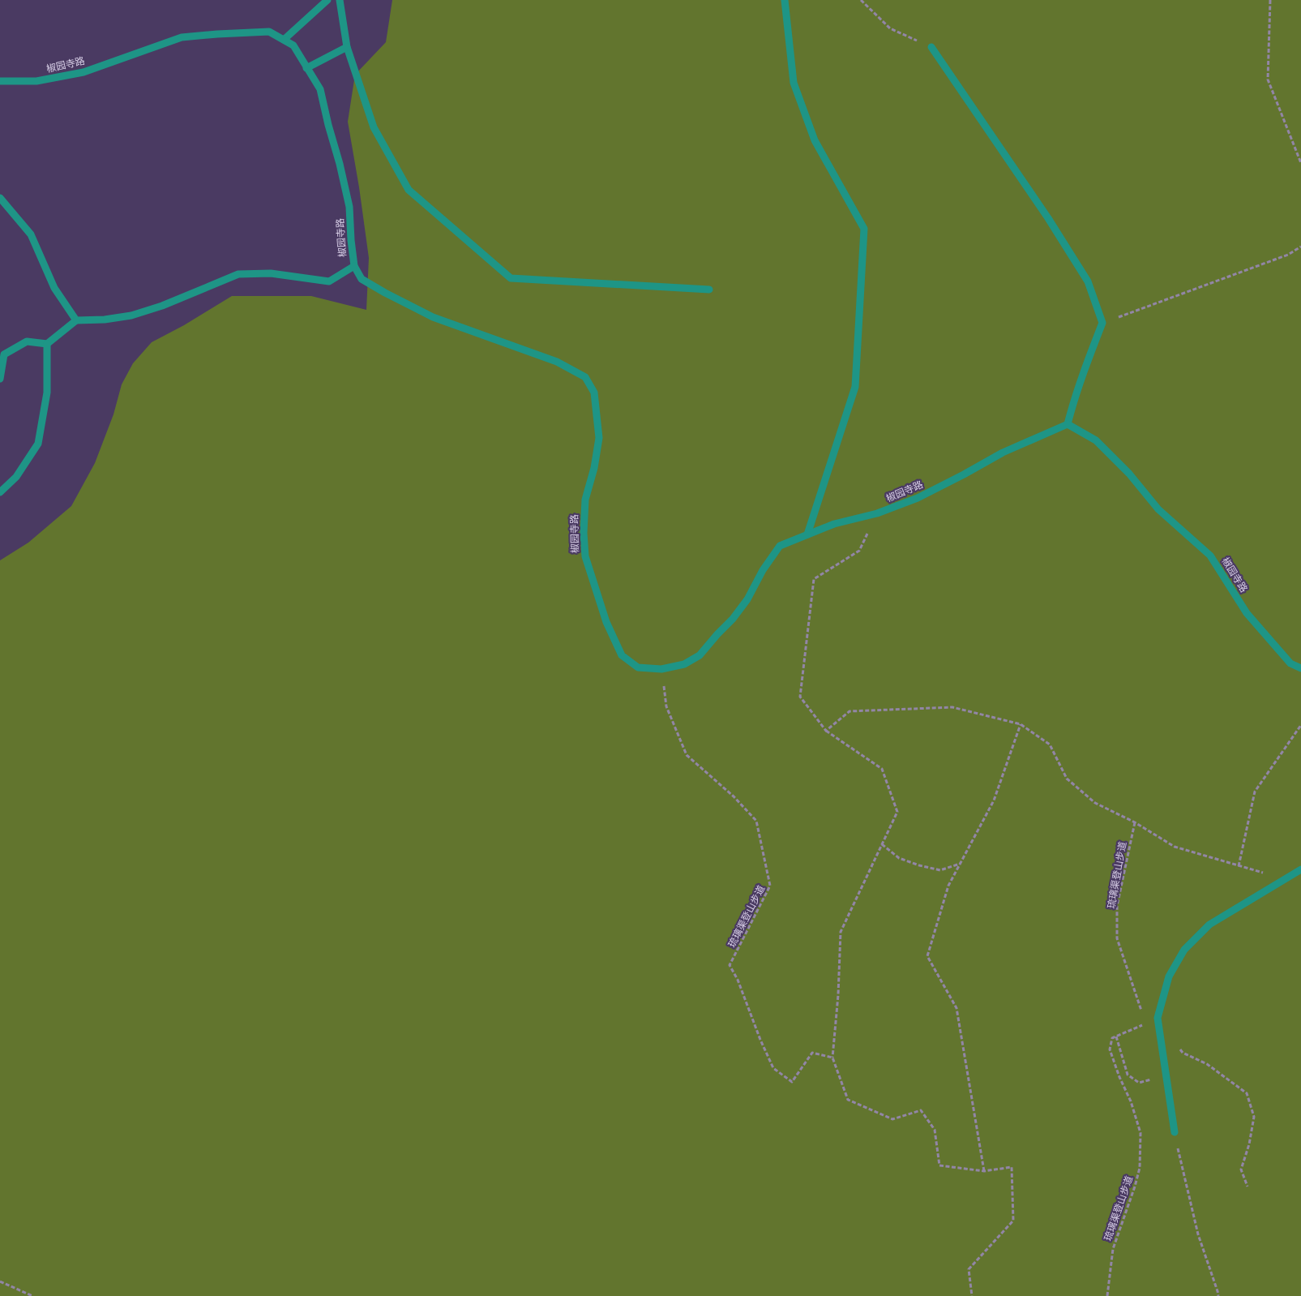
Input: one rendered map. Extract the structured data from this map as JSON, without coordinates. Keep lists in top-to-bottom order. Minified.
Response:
{"streets":{"street":["椒园寺路"],"path":["琉璃渠登山步道"]},"crossings":[["椒园寺路","琉璃渠登山步道"]]}
